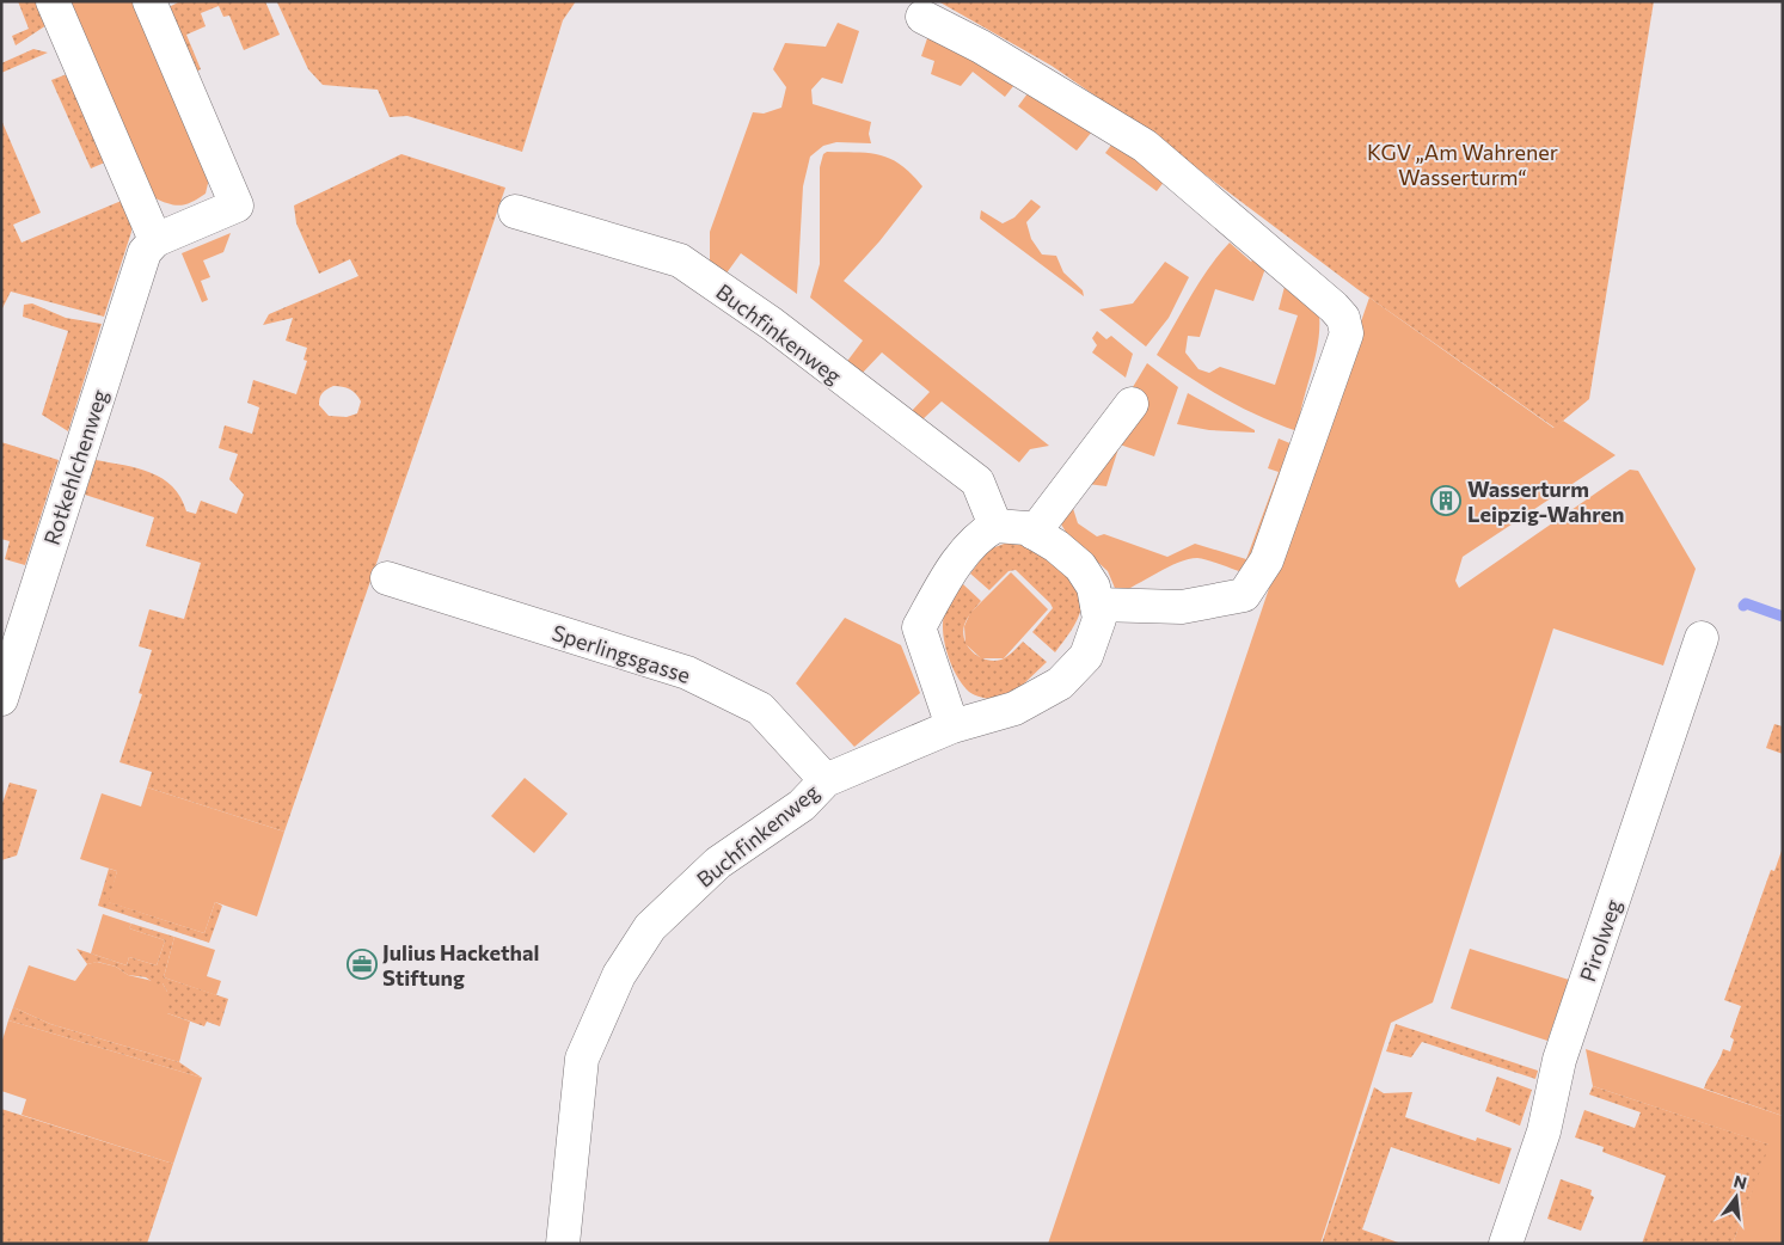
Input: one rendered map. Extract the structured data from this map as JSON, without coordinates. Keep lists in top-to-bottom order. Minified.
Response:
{"streets":{"street":["Buchfinkenweg","Rotkehlchenweg","Sperlingsgasse","Pirolweg"]},"crossings":[["Buchfinkenweg","Sperlingsgasse"]],"parks":["KGV „Am Wahrener Wasserturm“"],"places":{"building":["Wasserturm Leipzig-Wahren"],"office":["Julius Hackethal Stiftung"]},"north":"top"}
